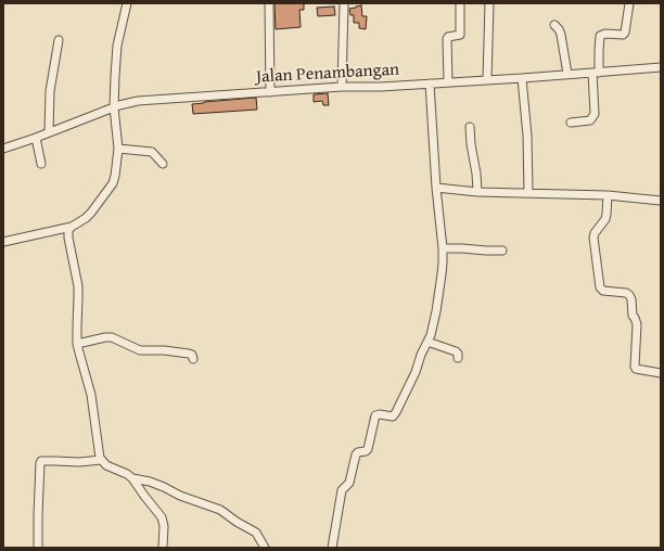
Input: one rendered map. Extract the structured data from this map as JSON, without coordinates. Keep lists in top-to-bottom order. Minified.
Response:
{"streets":{"street":["Jalan Penambangan"]}}
